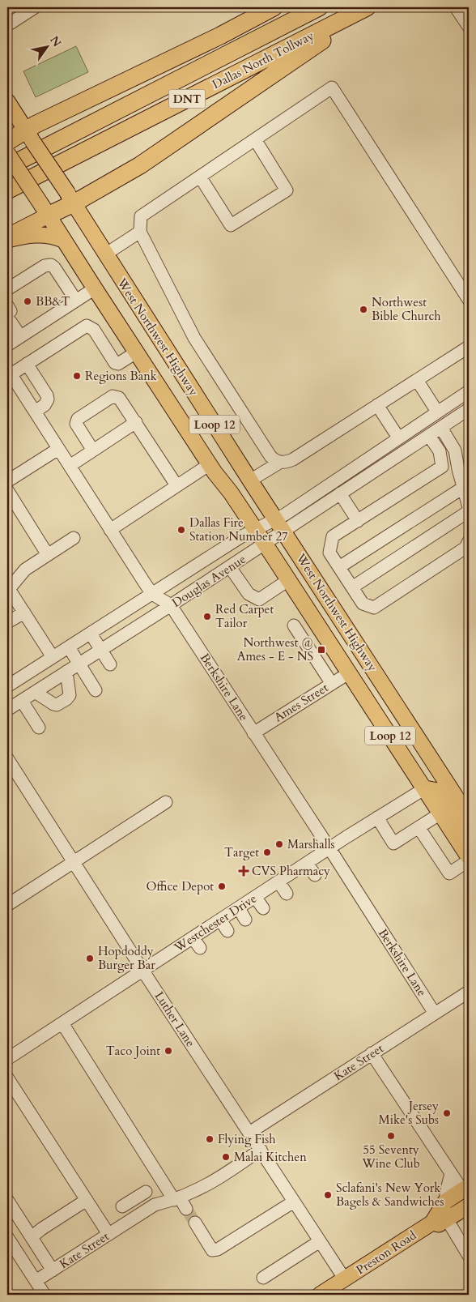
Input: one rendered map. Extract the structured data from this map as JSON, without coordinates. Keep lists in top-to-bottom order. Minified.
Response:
{"streets":{"highway":["Dallas North Tollway","DNT"],"main road":["West Northwest Highway","Loop 12","Preston Road"],"street":["Douglas Avenue","Berkshire Lane","Ames Street","Westchester Drive","Luther Lane","Kate Street"]},"crossings":[["West Northwest Highway","Douglas Avenue"],["West Northwest Highway","Ames Street"],["West Northwest Highway","Westchester Drive"],["Douglas Avenue","Berkshire Lane"],["Berkshire Lane","Ames Street"],["Berkshire Lane","Westchester Drive"],["Berkshire Lane","Kate Street"],["Westchester Drive","Luther Lane"],["Luther Lane","Kate Street"],["Luther Lane","Preston Road"]],"places":{"other":["BB&T","Northwest Bible Church","Regions Bank","Dallas Fire Station Number 27","Red Carpet Tailor","Marshalls","Target","Office Depot","Hopdoddy Burger Bar","Taco Joint","Jersey Mike's Subs","55 Seventy Wine Club","Flying Fish","Malai Kitchen","Sclafani's New York Bagels & Sandwiches"],"transit":["Northwest @ Ames - E - NS"],"health":["CVS Pharmacy"]},"north":"top right"}
